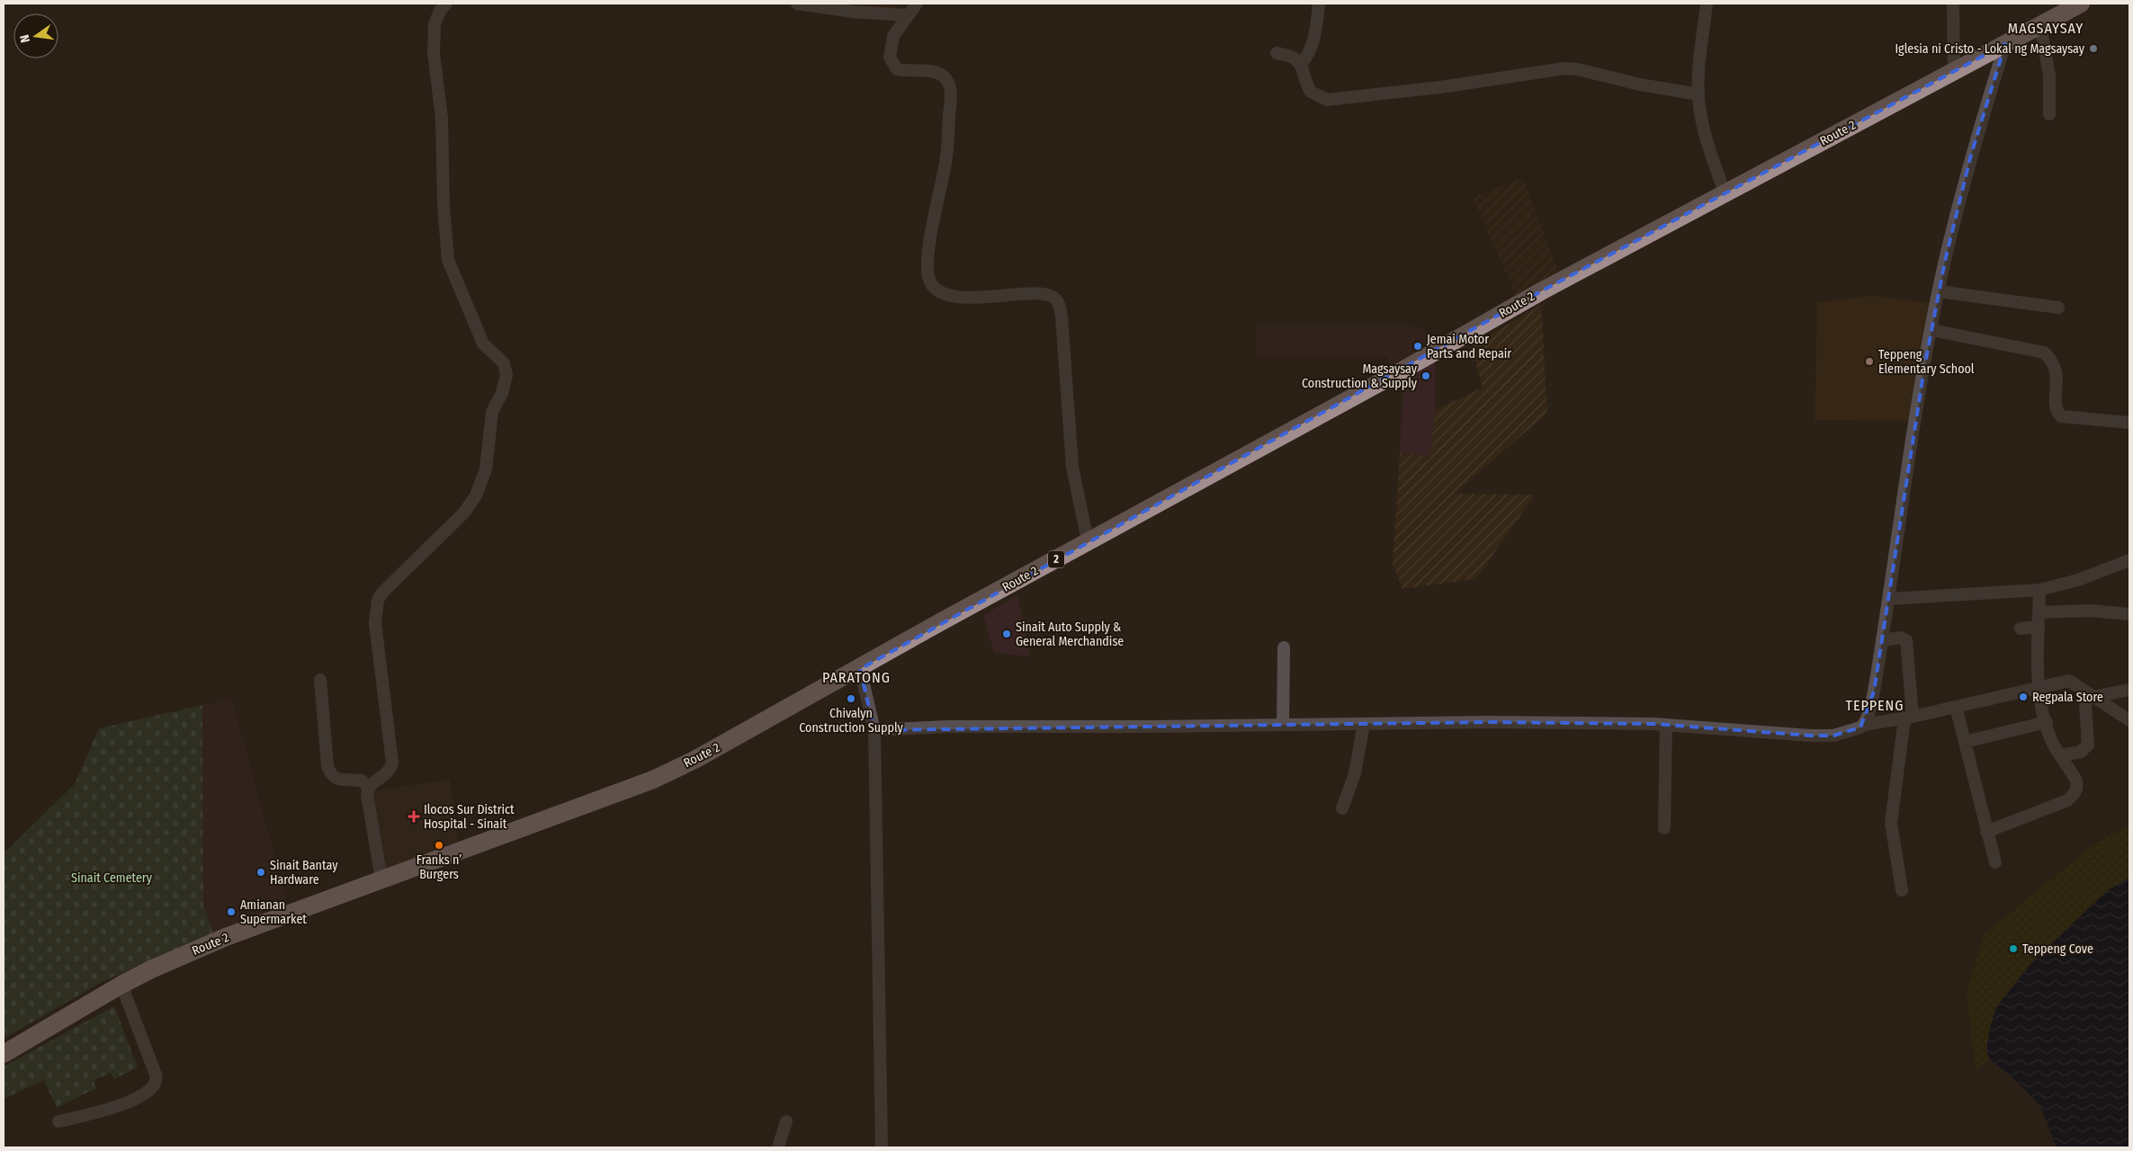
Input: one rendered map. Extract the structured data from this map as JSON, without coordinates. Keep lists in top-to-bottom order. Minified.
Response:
{"streets":{"highway":["Route 2","2"]},"districts":["MAGSAYSAY","PARATONG","TEPPENG"],"parks":["Sinait Cemetery"],"places":{"other":["Iglesia ni Cristo - Lokal ng Magsaysay","Jemai Motor Parts and Repair","Teppeng Elementary School","Magsaysay Construction & Supply","Sinait Auto Supply & General Merchandise","Regpala Store","Chivalyn Construction Supply","Franks n’ Burgers","Sinait Bantay Hardware","Amianan Supermarket","Teppeng Cove"],"health":["Ilocos Sur District Hospital - Sinait"]},"north":"left"}
